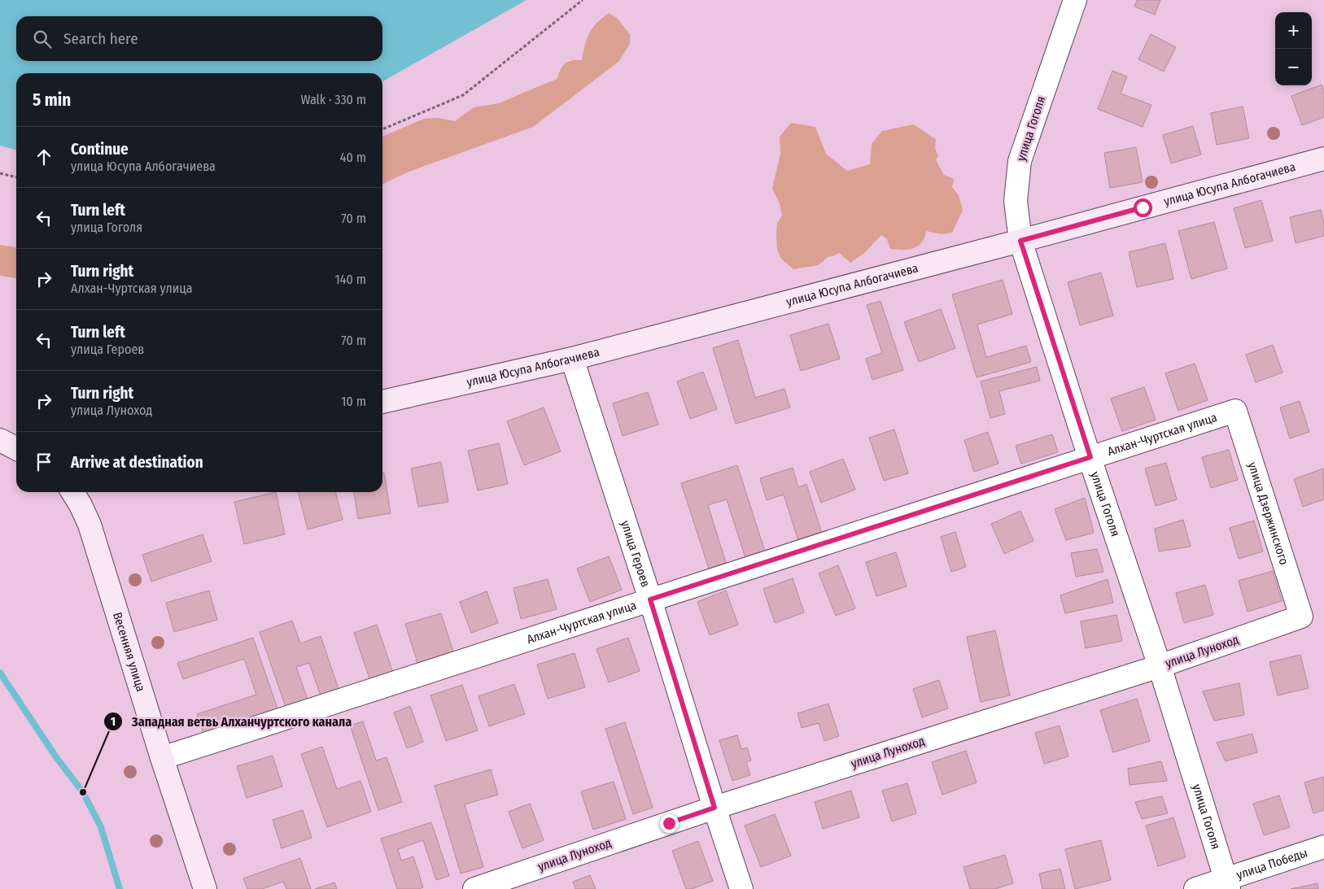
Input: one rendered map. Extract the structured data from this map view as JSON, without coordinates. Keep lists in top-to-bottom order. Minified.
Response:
{"streets":{"street":["улица Гоголя","улица Юсупа Албогачиева","Алхан-Чуртская улица","улица Дзержинского","улица Героев","улица Луноход","Весенняя улица","улица Победы"]},"crossings":[["улица Гоголя","улица Юсупа Албогачиева"],["улица Гоголя","Алхан-Чуртская улица"],["улица Гоголя","улица Луноход"],["улица Гоголя","улица Победы"],["улица Юсупа Албогачиева","улица Героев"],["Алхан-Чуртская улица","улица Дзержинского"],["Алхан-Чуртская улица","улица Героев"],["Алхан-Чуртская улица","Весенняя улица"],["улица Дзержинского","улица Луноход"],["улица Героев","улица Луноход"]],"places":["Западная ветвь Алханчуртского канала"],"page":{"map_buttons":["+","−"],"search":"Search here","heading":["5 min","Walk · 330 m"],"list":[["Continue","улица Юсупа Албогачиева","40 m"],["Turn left","улица Гоголя","70 m"],["Turn right","Алхан-Чуртская улица","140 m"],["Turn left","улица Героев","70 m"],["Turn right","улица Луноход","10 m"],"Arrive at destination"]}}
